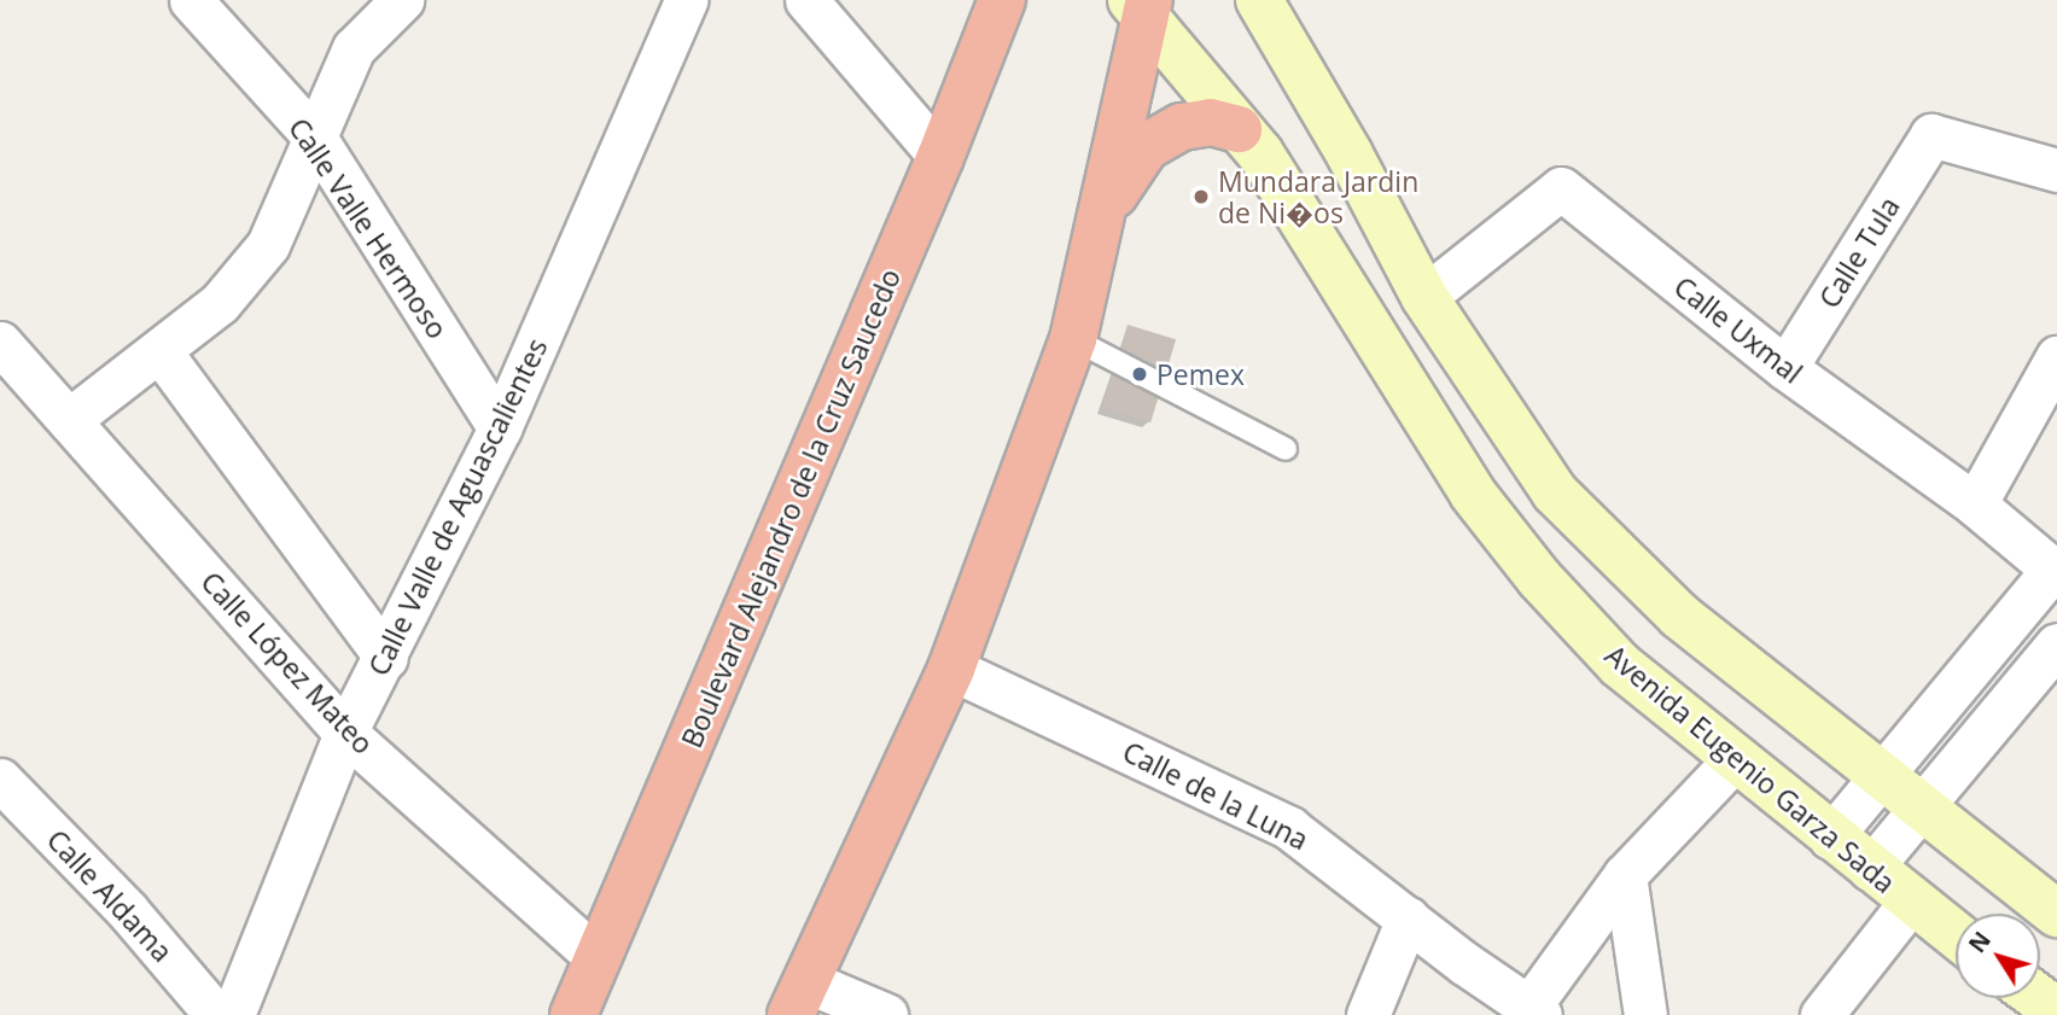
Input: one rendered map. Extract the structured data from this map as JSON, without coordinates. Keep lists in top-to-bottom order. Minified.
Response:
{"streets":{"highway":["Boulevard Alejandro de la Cruz Saucedo"],"main road":["Avenida Eugenio Garza Sada"],"street":["Calle Valle Hermoso","Calle Tula","Calle Uxmal","Calle Valle de Aguascalientes","Calle López Mateo","Calle de la Luna","Calle Aldama"]},"crossings":[["Calle Valle Hermoso","Calle Valle de Aguascalientes"],["Calle Tula","Calle Uxmal"],["Calle Valle de Aguascalientes","Calle López Mateo"],["Boulevard Alejandro de la Cruz Saucedo","Calle López Mateo"]],"places":["Mundara Jardin de Ni�os","Pemex"],"north":"top left"}
